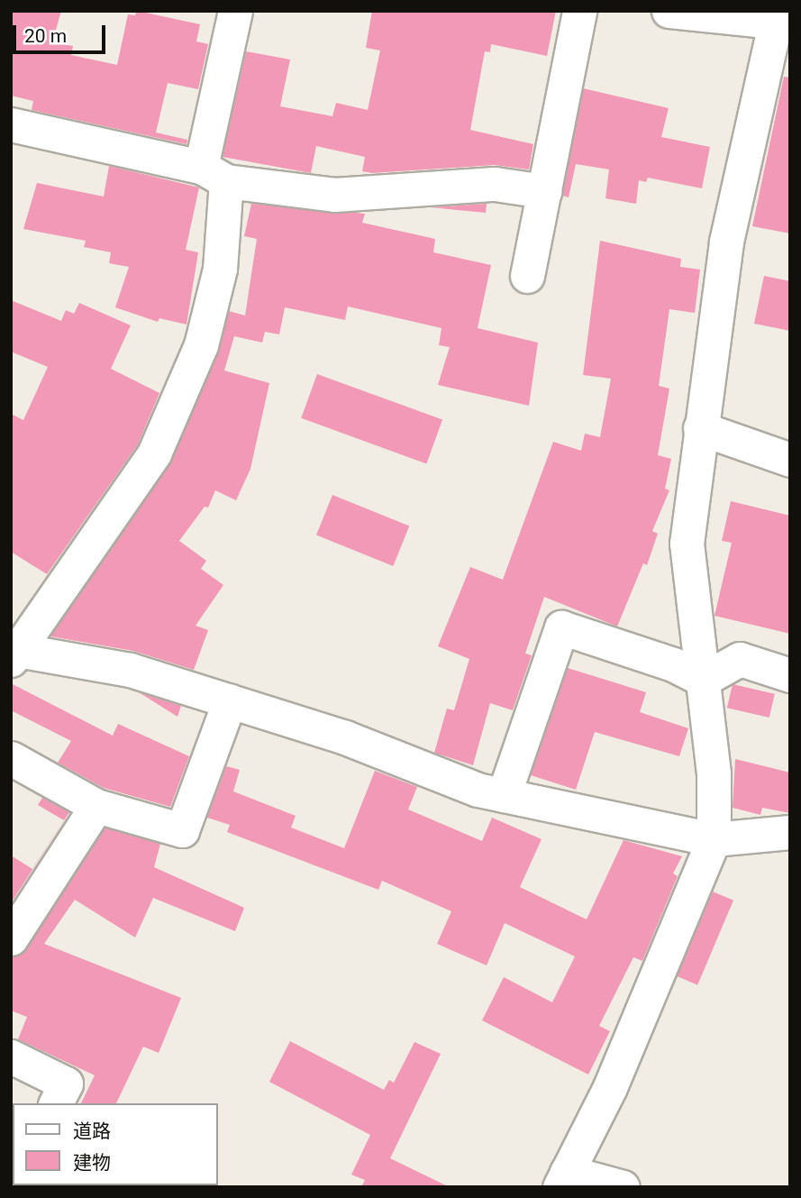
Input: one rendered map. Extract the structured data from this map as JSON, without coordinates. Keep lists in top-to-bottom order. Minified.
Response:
{"legend":["道路","建物"],"scale_bar":"20 m"}
